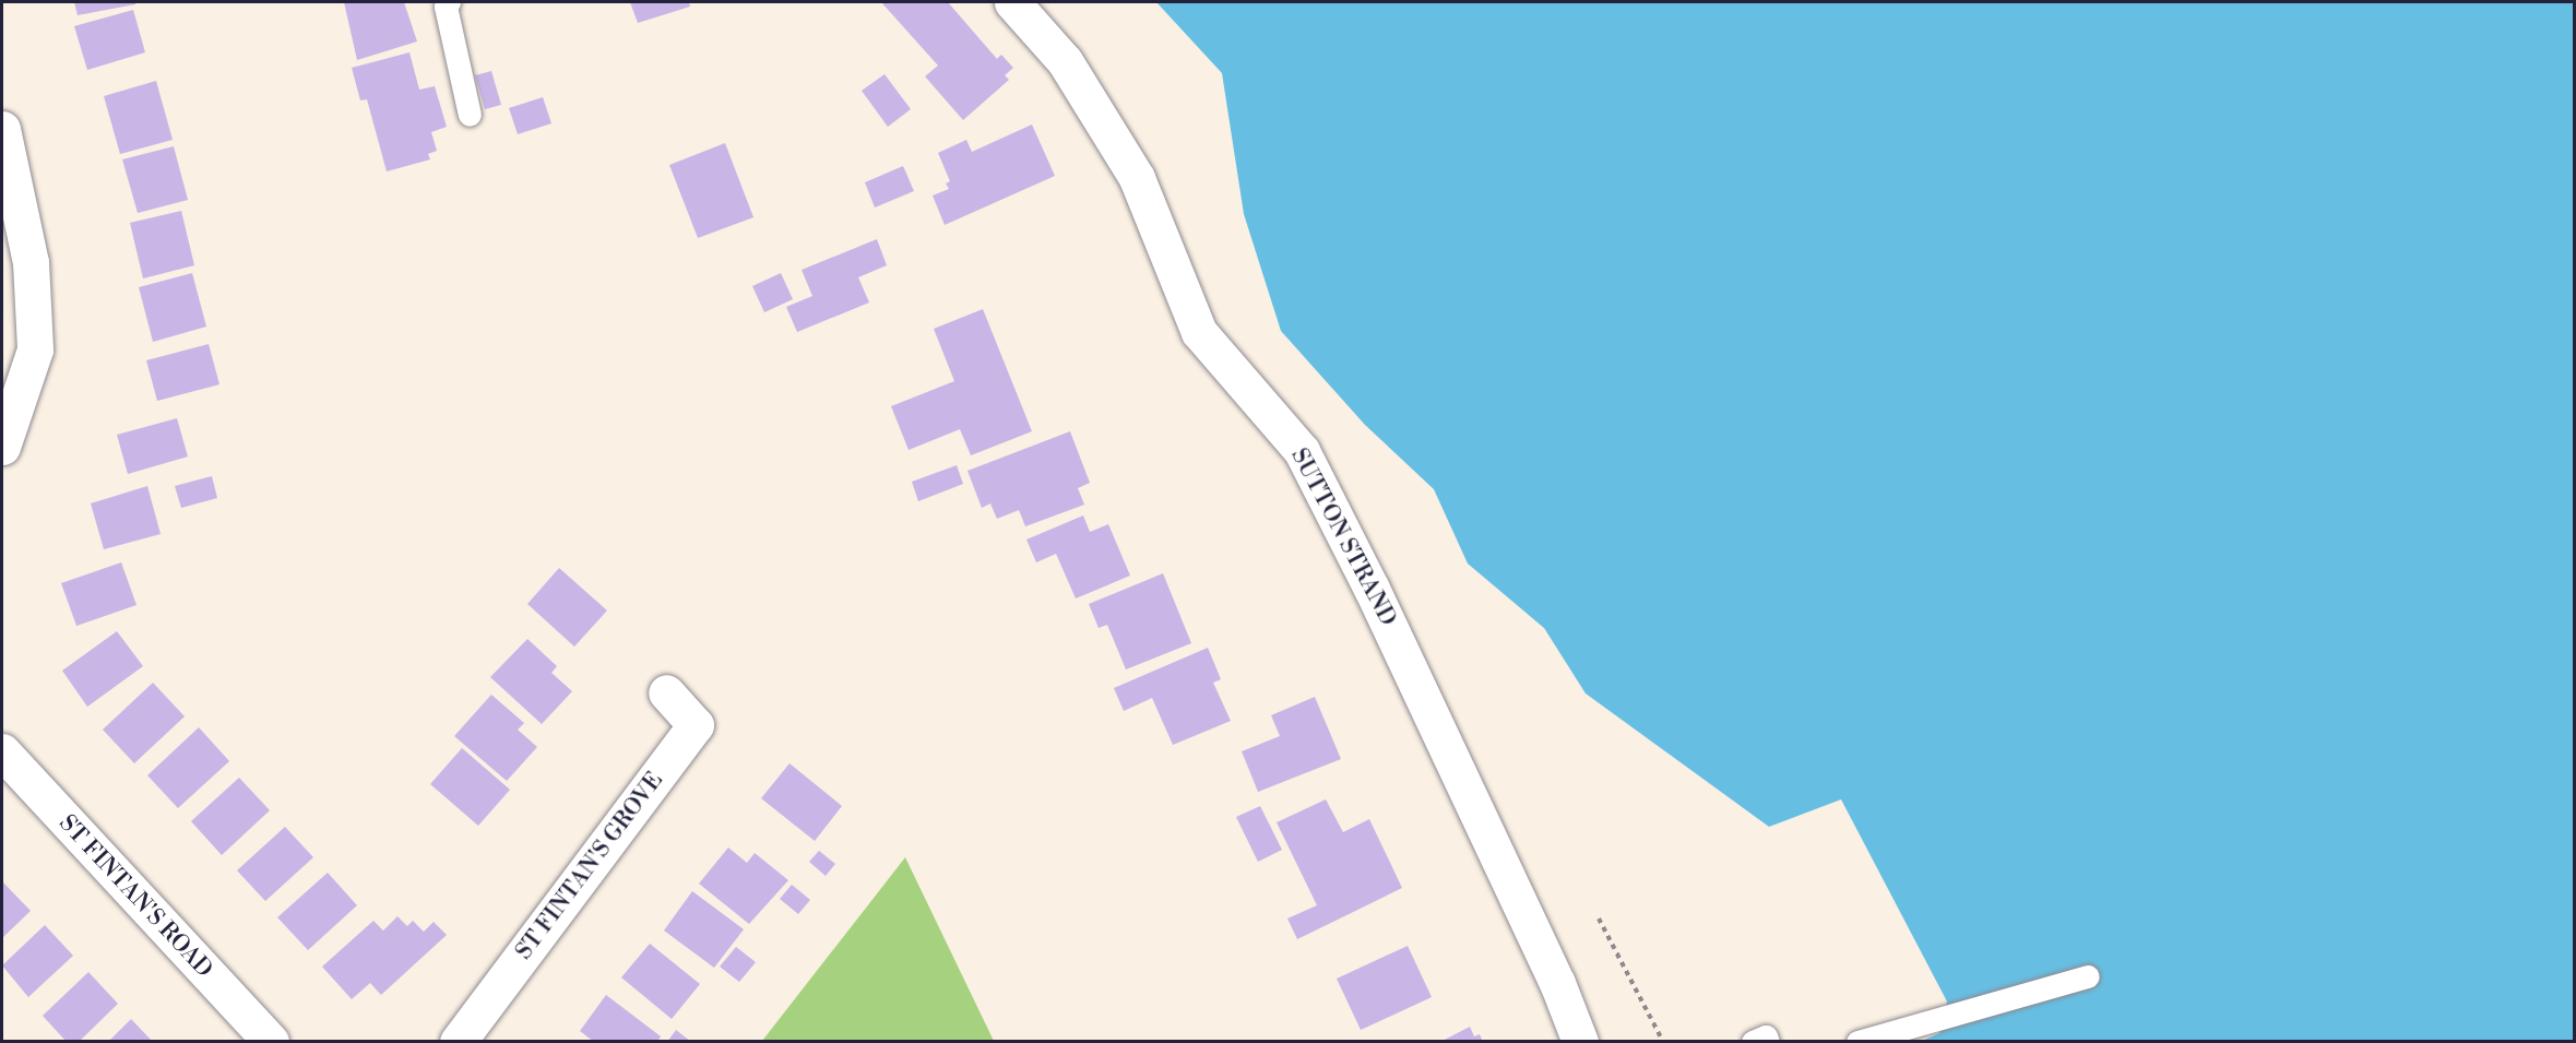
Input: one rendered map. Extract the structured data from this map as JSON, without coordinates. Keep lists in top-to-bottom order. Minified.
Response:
{"streets":{"street":["SUTTON STRAND","ST FINTAN'S GROVE","ST FINTAN'S ROAD"]}}
